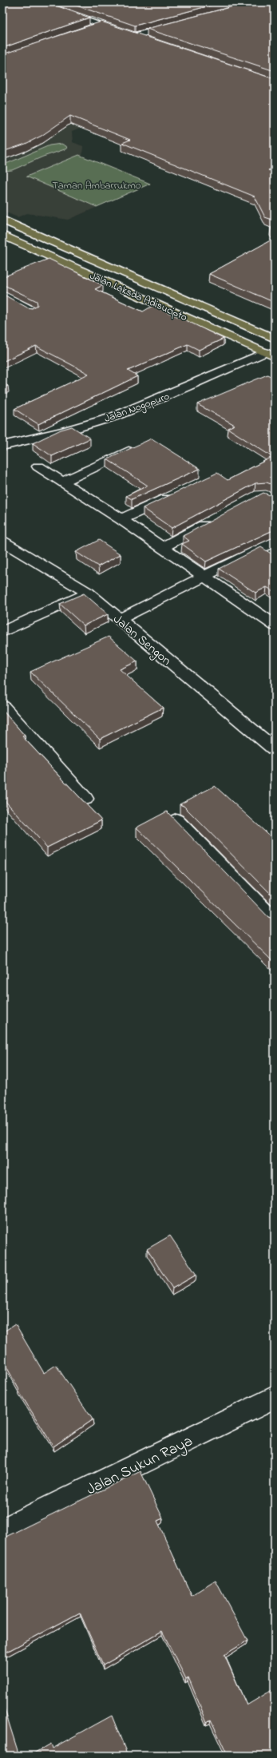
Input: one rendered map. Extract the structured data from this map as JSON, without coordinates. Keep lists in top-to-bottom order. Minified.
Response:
{"streets":{"main road":["Jalan Laksda Adisucipto"],"street":["Jalan Nogopuro","Jalan Sengon","Jalan Sukun Raya"]},"crossings":[["Jalan Laksda Adisucipto","Jalan Nogopuro"]],"parks":["Taman Ambarrukmo"]}
